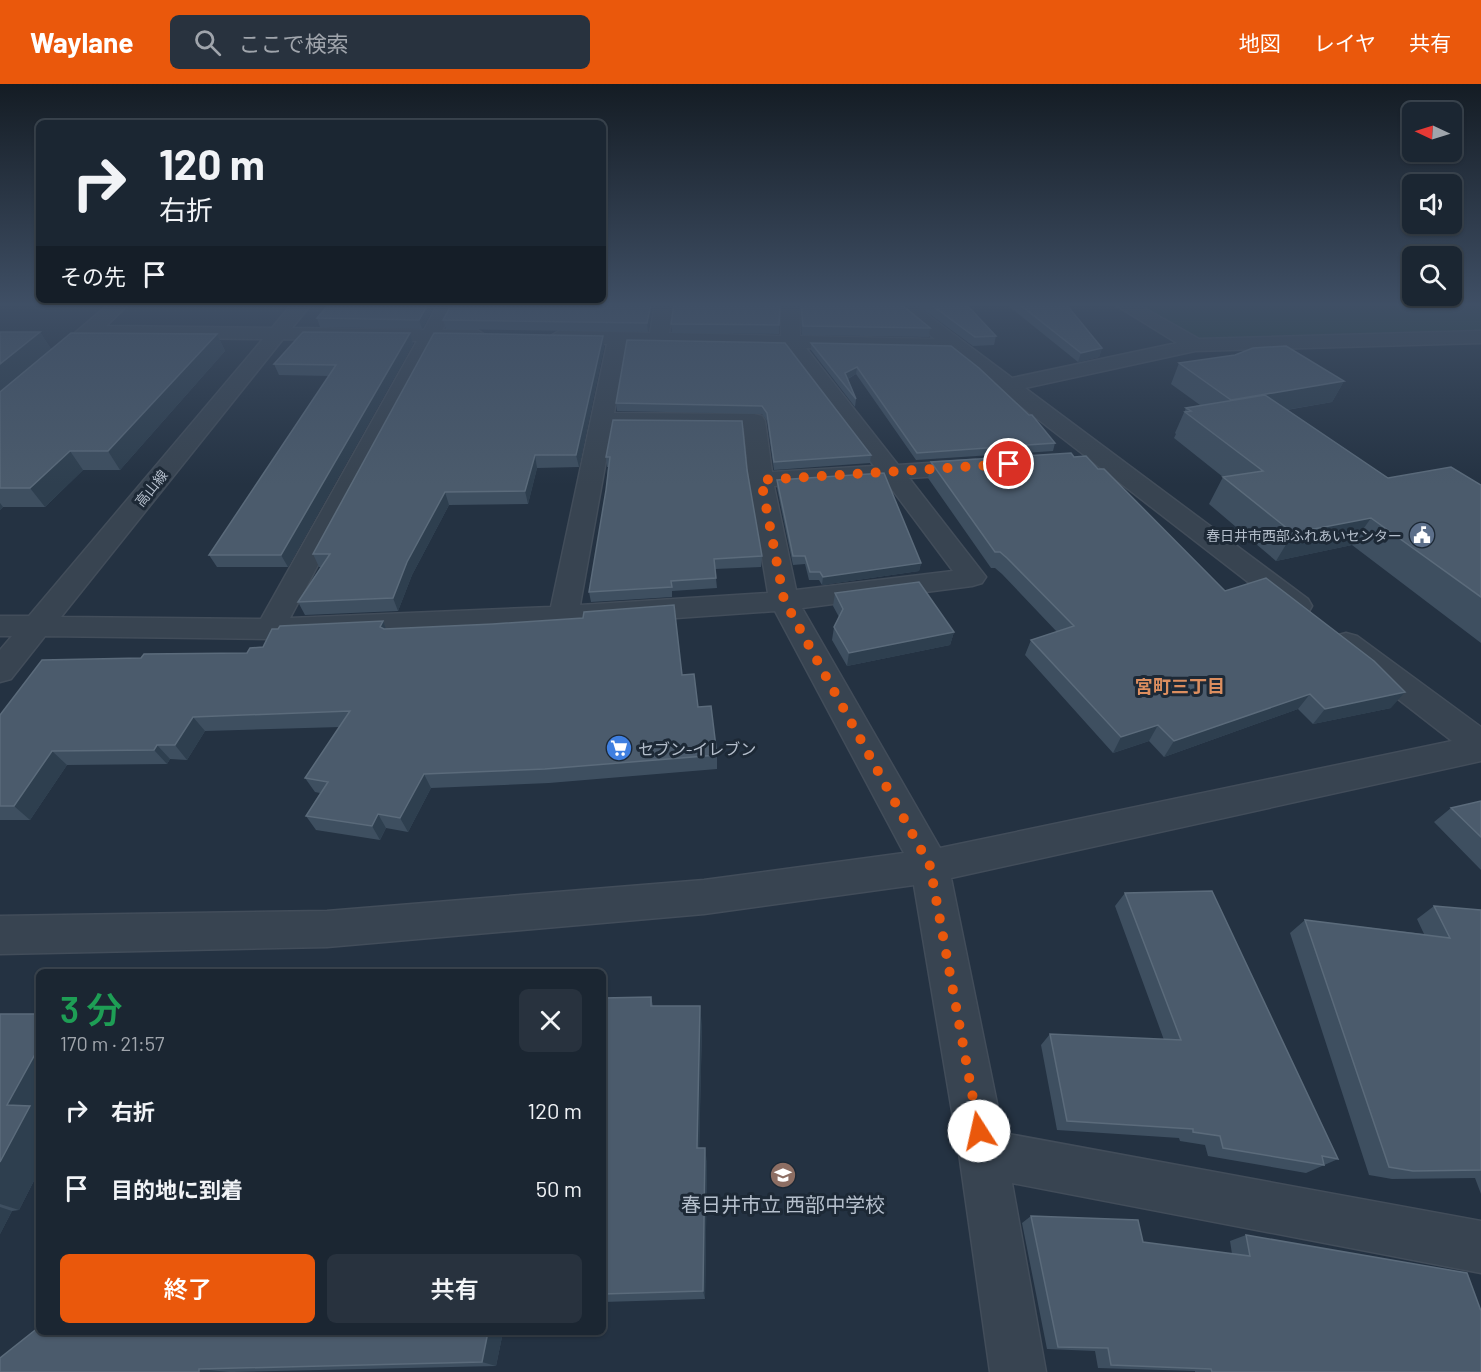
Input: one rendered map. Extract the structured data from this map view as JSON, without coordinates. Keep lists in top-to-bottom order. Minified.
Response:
{"streets":{"street":["高山線"]},"districts":["宮町三丁目"],"places":{"public building":["春日井市西部ふれあいセンター"],"supermarket":["セブン-イレブン"],"school or university":["春日井市立 西部中学校"]},"north":"left","page":{"header":"Waylane","search":"ここで検索","nav":["地図","レイヤ","共有"],"turn":["120 m","右折"],"then":"その先","heading":["3 分","170 m · 21:57"],"list":[{"name":"右折","value":"120 m"},{"name":"目的地に到着","value":"50 m"}],"buttons":["終了","共有"]}}
